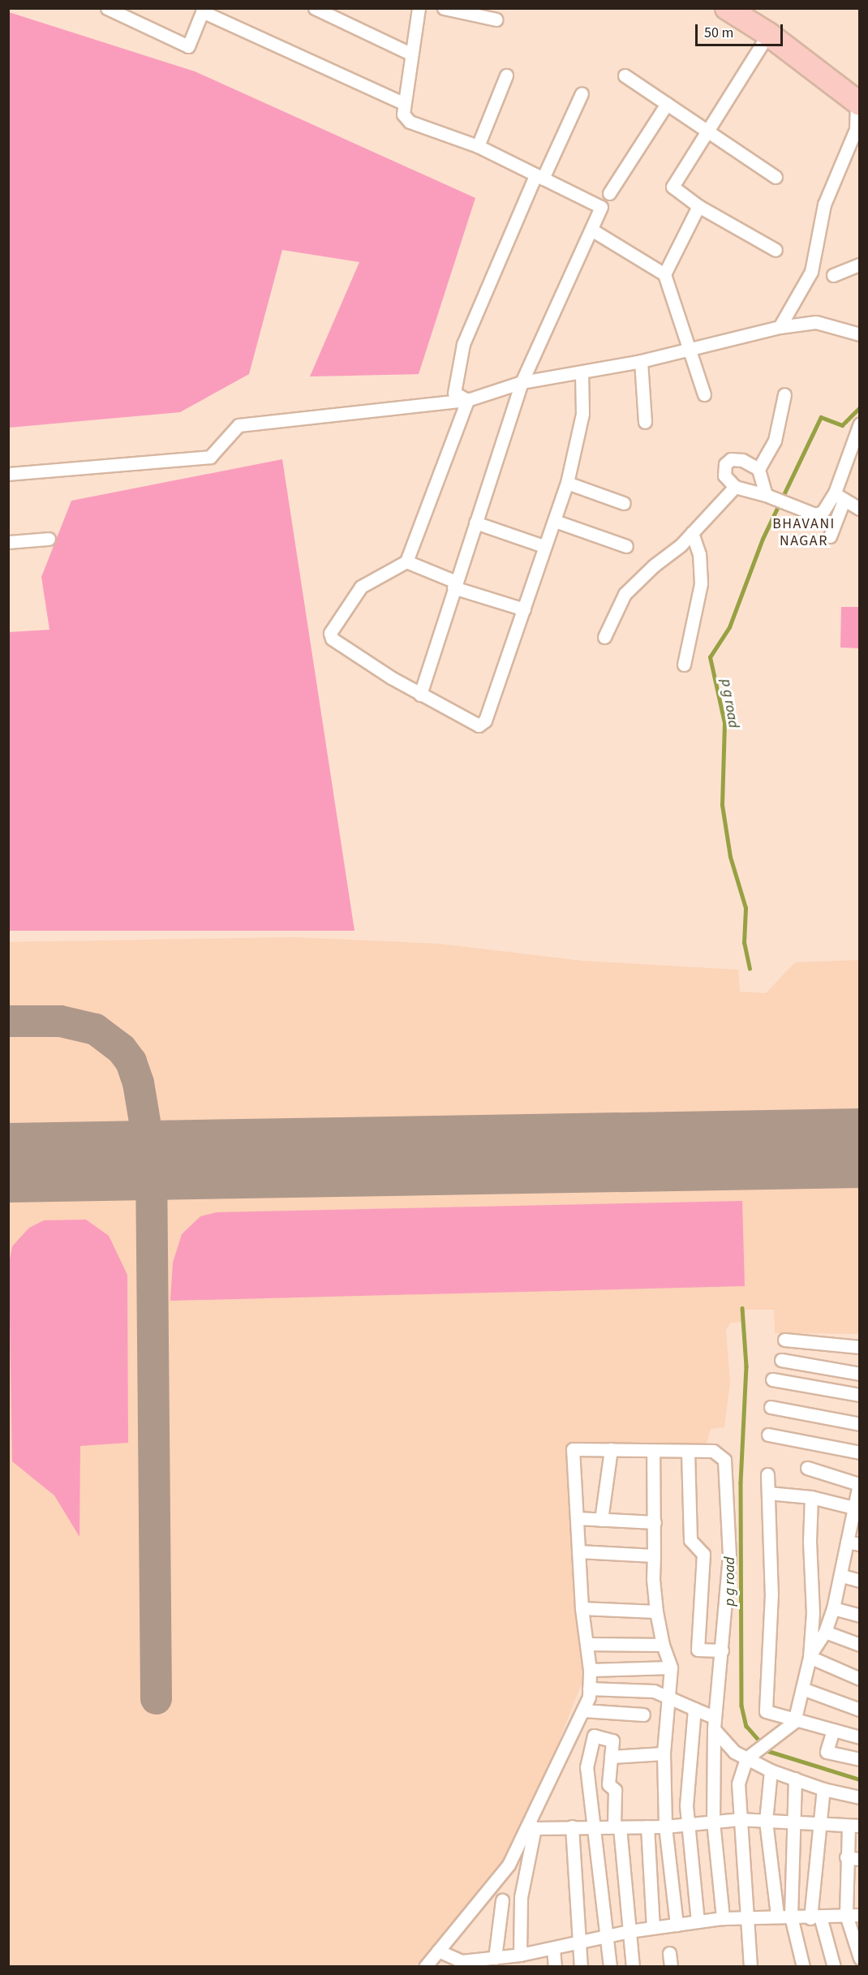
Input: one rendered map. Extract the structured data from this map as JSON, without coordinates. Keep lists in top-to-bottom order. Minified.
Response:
{"districts":["BHAVANI NAGAR"],"water":["p g road"],"scale_bar":"50 m"}
